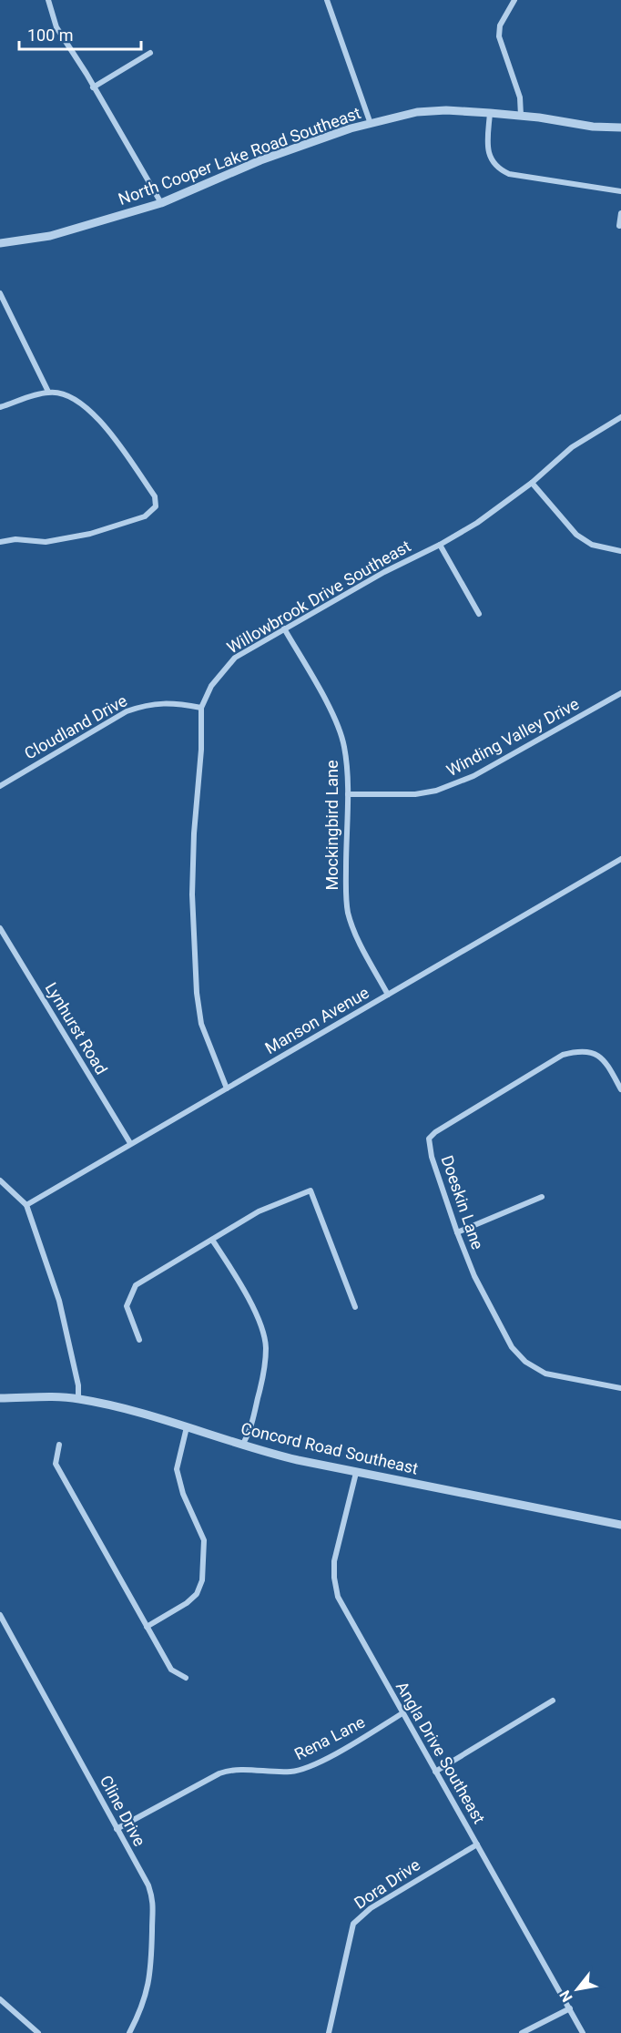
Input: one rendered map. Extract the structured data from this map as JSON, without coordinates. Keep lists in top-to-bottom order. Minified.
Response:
{"streets":{"street":["North Cooper Lake Road Southeast","Willowbrook Drive Southeast","Cloudland Drive","Winding Valley Drive","Mockingbird Lane","Manson Avenue","Lynhurst Road","Doeskin Lane","Concord Road Southeast","Rena Lane","Angla Drive Southeast","Cline Drive","Dora Drive"]},"crossings":[["Willowbrook Drive Southeast","Cloudland Drive"],["Willowbrook Drive Southeast","Mockingbird Lane"],["Willowbrook Drive Southeast","Manson Avenue"],["Winding Valley Drive","Mockingbird Lane"],["Mockingbird Lane","Manson Avenue"],["Manson Avenue","Lynhurst Road"],["Concord Road Southeast","Angla Drive Southeast"],["Rena Lane","Angla Drive Southeast"],["Rena Lane","Cline Drive"],["Angla Drive Southeast","Dora Drive"]],"scale_bar":"100 m","north":"bottom left"}
